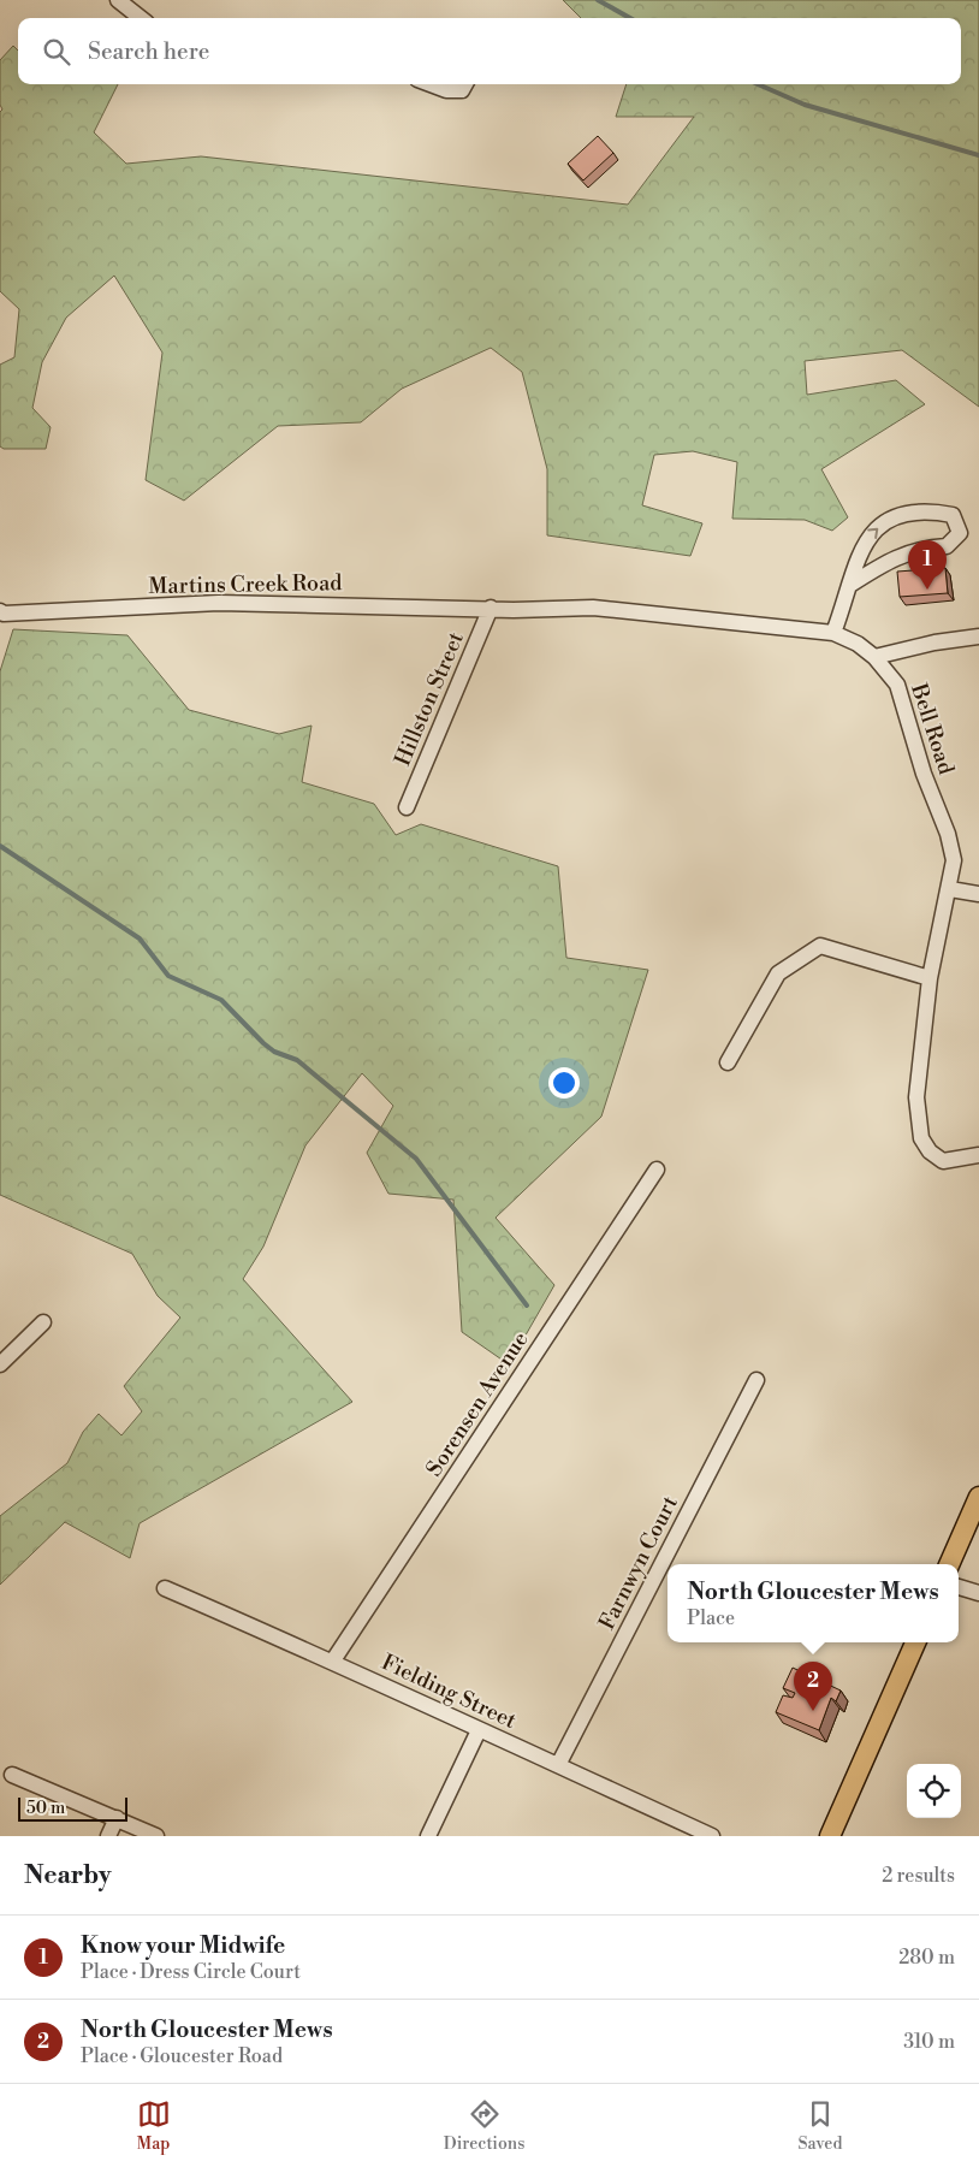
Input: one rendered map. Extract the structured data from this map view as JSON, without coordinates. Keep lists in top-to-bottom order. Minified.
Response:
{"streets":{"street":["Martins Creek Road","Hillston Street","Bell Road","Sorensen Avenue","Farnwyn Court","Fielding Street"]},"crossings":[["Martins Creek Road","Hillston Street"],["Martins Creek Road","Bell Road"],["Hillston Street","Bell Road"],["Sorensen Avenue","Fielding Street"],["Farnwyn Court","Fielding Street"]],"scale_bar":"50 m","page":{"search":"Search here","pins":["1","2"],"popup":["North Gloucester Mews","Place"],"scale":"50 m","heading":["Nearby","2 results"],"list":[{"mark":"1","name":"Know your Midwife","note":"Place · Dress Circle Court","value":"280 m"},{"mark":"2","name":"North Gloucester Mews","note":"Place · Gloucester Road","value":"310 m"}],"nav":["Map","Directions","Saved"]}}
